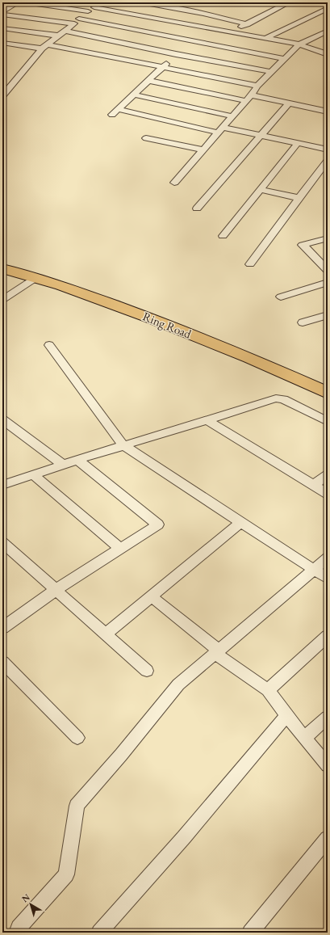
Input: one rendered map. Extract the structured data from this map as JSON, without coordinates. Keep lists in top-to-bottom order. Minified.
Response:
{"streets":{"highway":["Ring Road"]},"north":"top left"}
